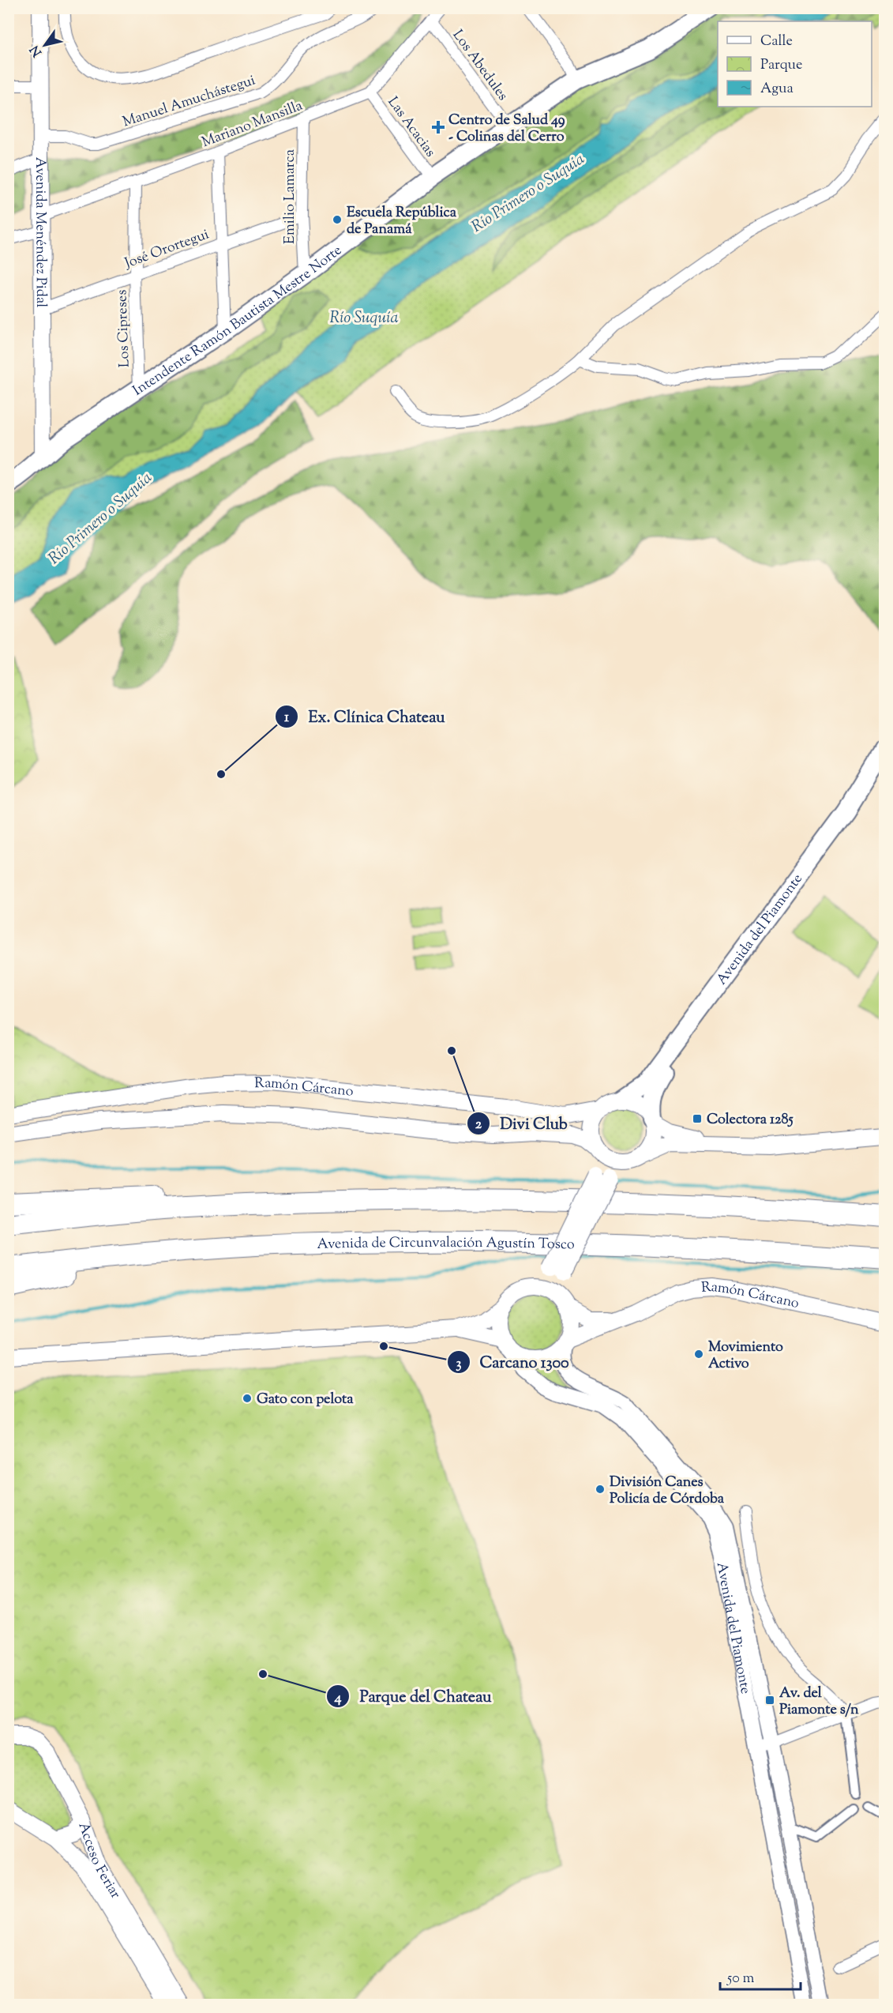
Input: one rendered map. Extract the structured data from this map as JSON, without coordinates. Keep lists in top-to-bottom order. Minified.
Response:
{"streets":{"highway":["Avenida de Circunvalación Agustín Tosco"],"main road":["Avenida Menéndez Pidal","Intendente Ramón Bautista Mestre Norte","Avenida del Piamonte","Ramón Cárcano","Acceso Feriar"],"street":["Los Abedules","Manuel Amuchástegui","Mariano Mansilla","Las Acacias","Emilio Lamarca","José Orortegui","Los Cipreses"]},"crossings":[["Los Abedules","Mariano Mansilla"],["Los Abedules","Intendente Ramón Bautista Mestre Norte"],["Manuel Amuchástegui","Avenida Menéndez Pidal"],["Mariano Mansilla","Las Acacias"],["Mariano Mansilla","Emilio Lamarca"],["Mariano Mansilla","Avenida Menéndez Pidal"],["Mariano Mansilla","Los Cipreses"],["Las Acacias","Intendente Ramón Bautista Mestre Norte"],["Emilio Lamarca","José Orortegui"],["Emilio Lamarca","Intendente Ramón Bautista Mestre Norte"],["Avenida Menéndez Pidal","José Orortegui"],["Avenida Menéndez Pidal","Intendente Ramón Bautista Mestre Norte"],["José Orortegui","Los Cipreses"],["Intendente Ramón Bautista Mestre Norte","Los Cipreses"],["Avenida del Piamonte","Ramón Cárcano"]],"water":["Río Primero o Suquía","Río Suquía"],"places":{"health":["Centro de Salud 49 - Colinas del Cerro"],"other":["Escuela República de Panamá","Ex. Clínica Chateau","Divi Club","Carcano 1300","Movimiento Activo","Gato con pelota","División Canes Policía de Córdoba","Parque del Chateau"],"transit":["Colectora 1285","Av. del Piamonte s/n"]},"legend":["Calle","Parque","Agua"],"scale_bar":"50 m","north":"bottom left"}
